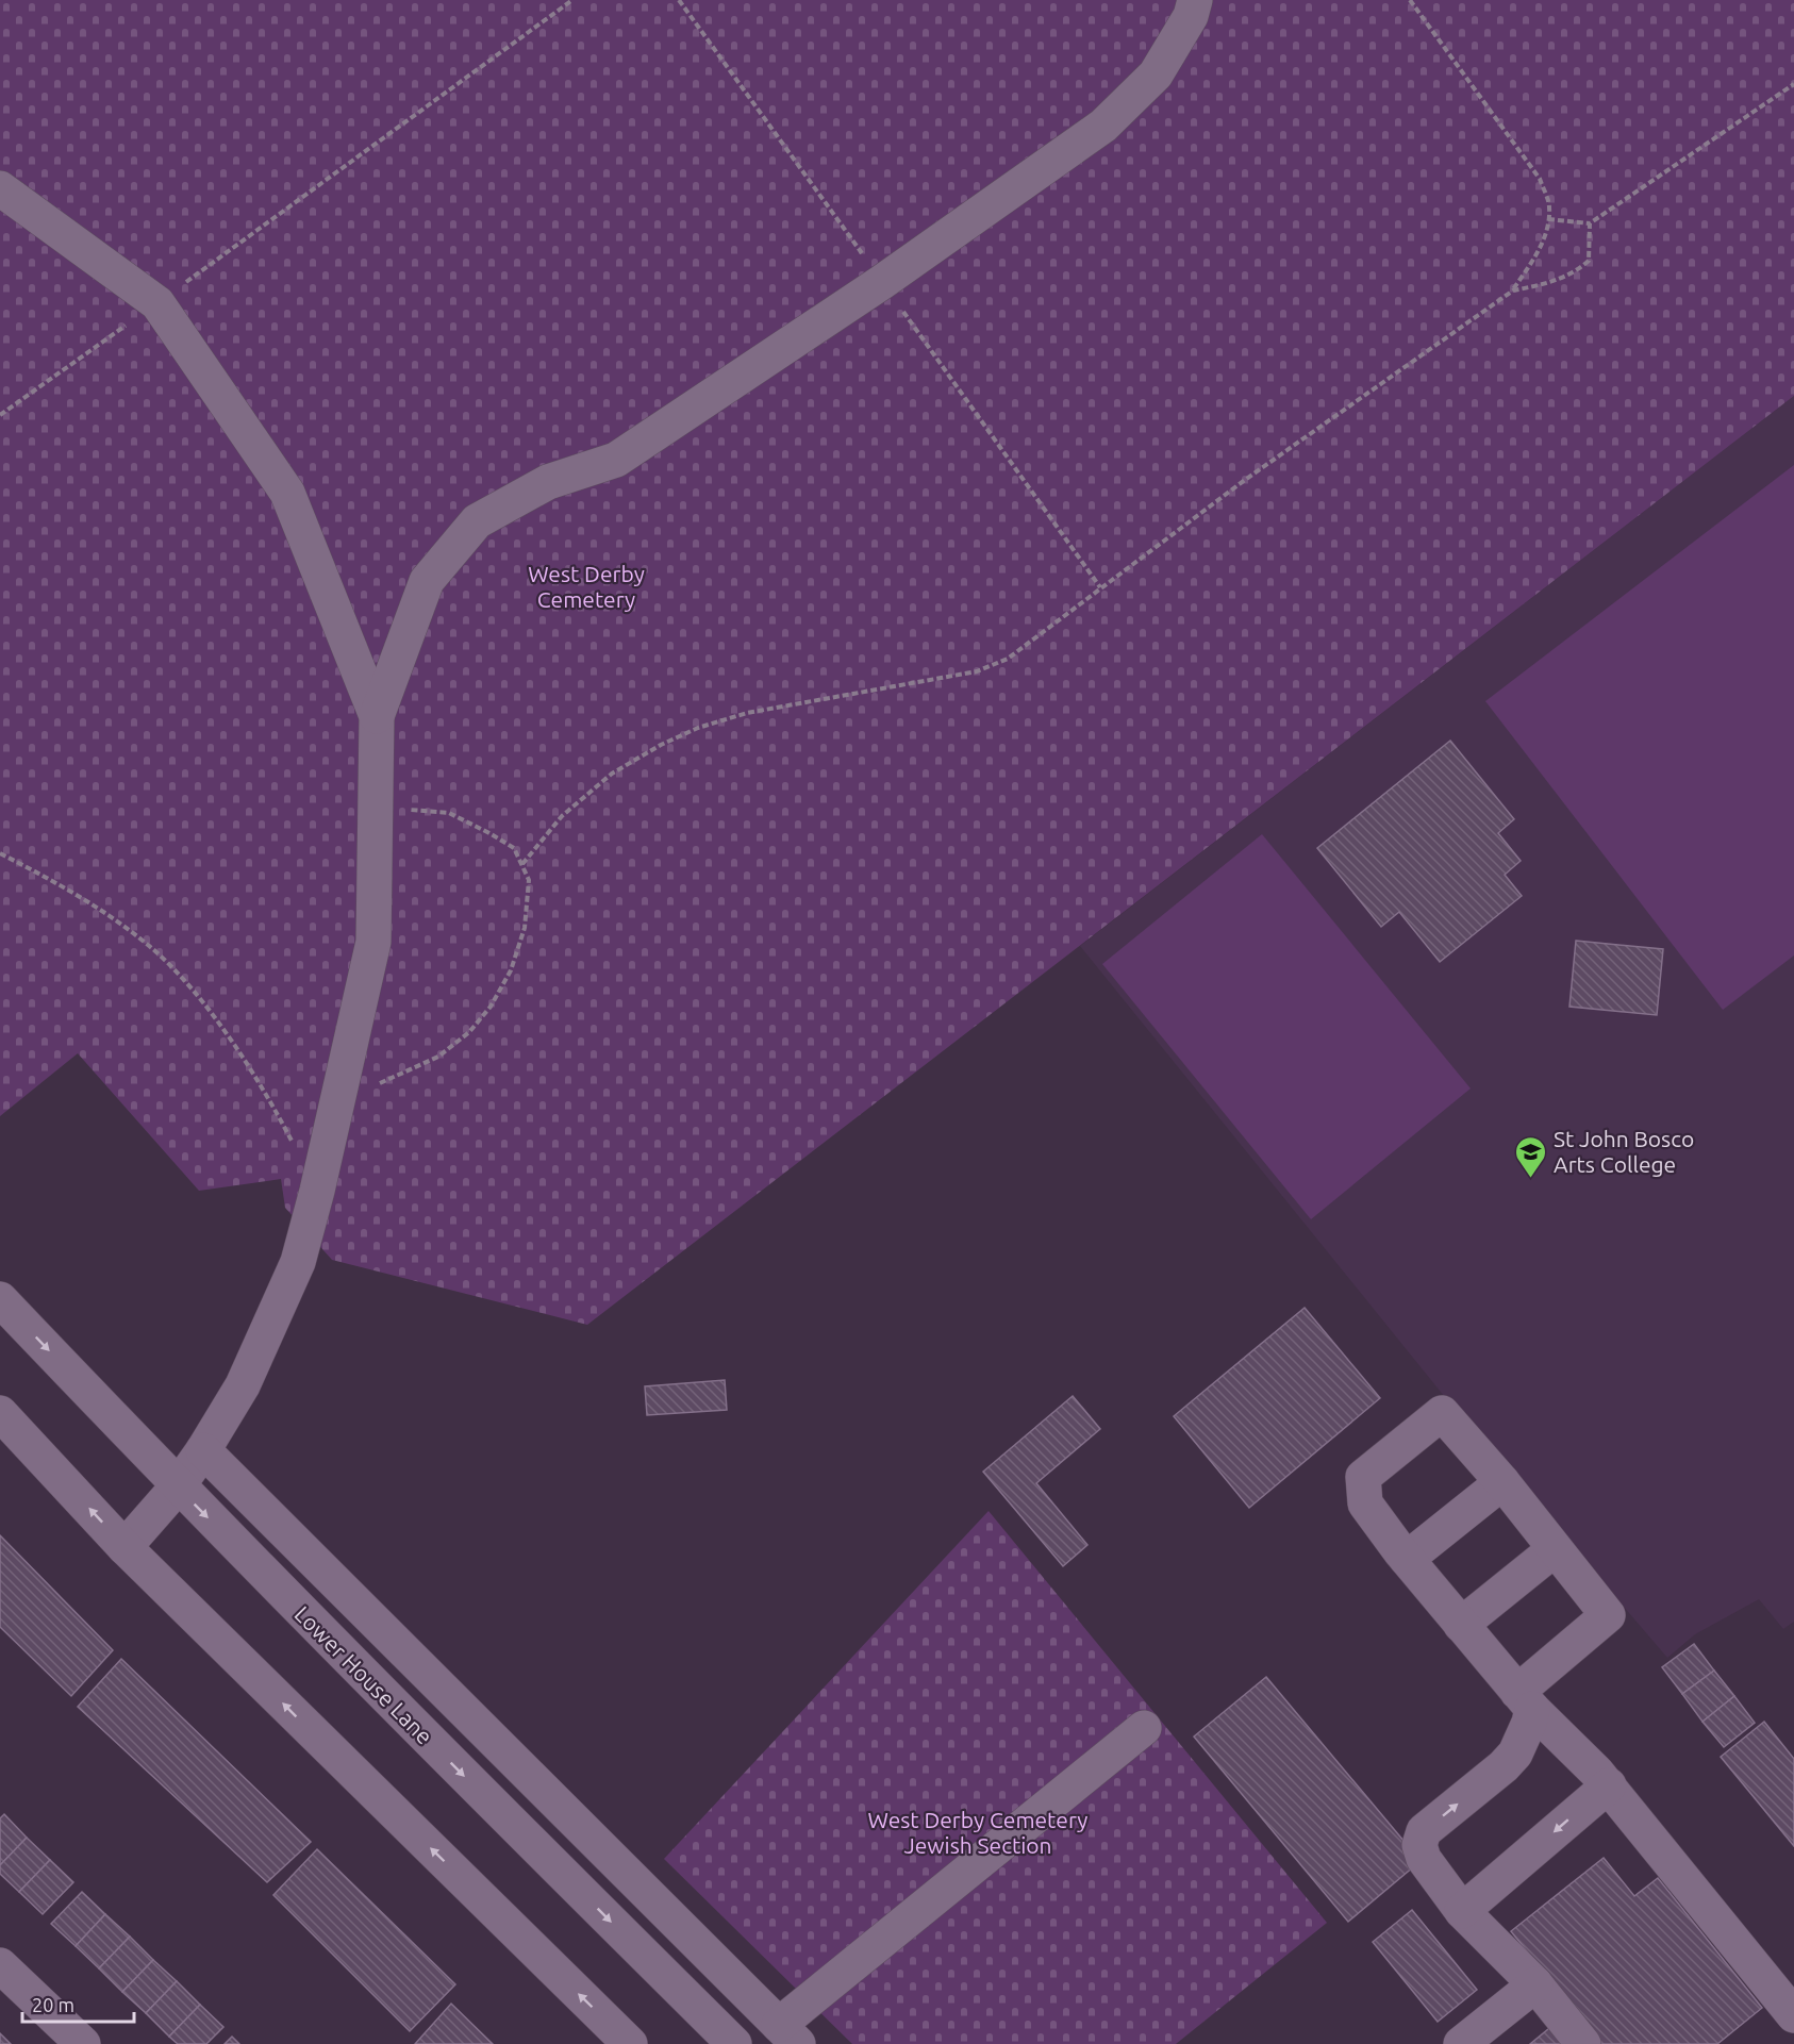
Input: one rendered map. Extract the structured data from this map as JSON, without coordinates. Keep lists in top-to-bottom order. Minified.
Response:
{"streets":{"street":["Lower House Lane"]},"parks":["West Derby Cemetery","West Derby Cemetery Jewish Section"],"places":{"school or university":["St John Bosco Arts College"]},"scale_bar":"20 m"}
